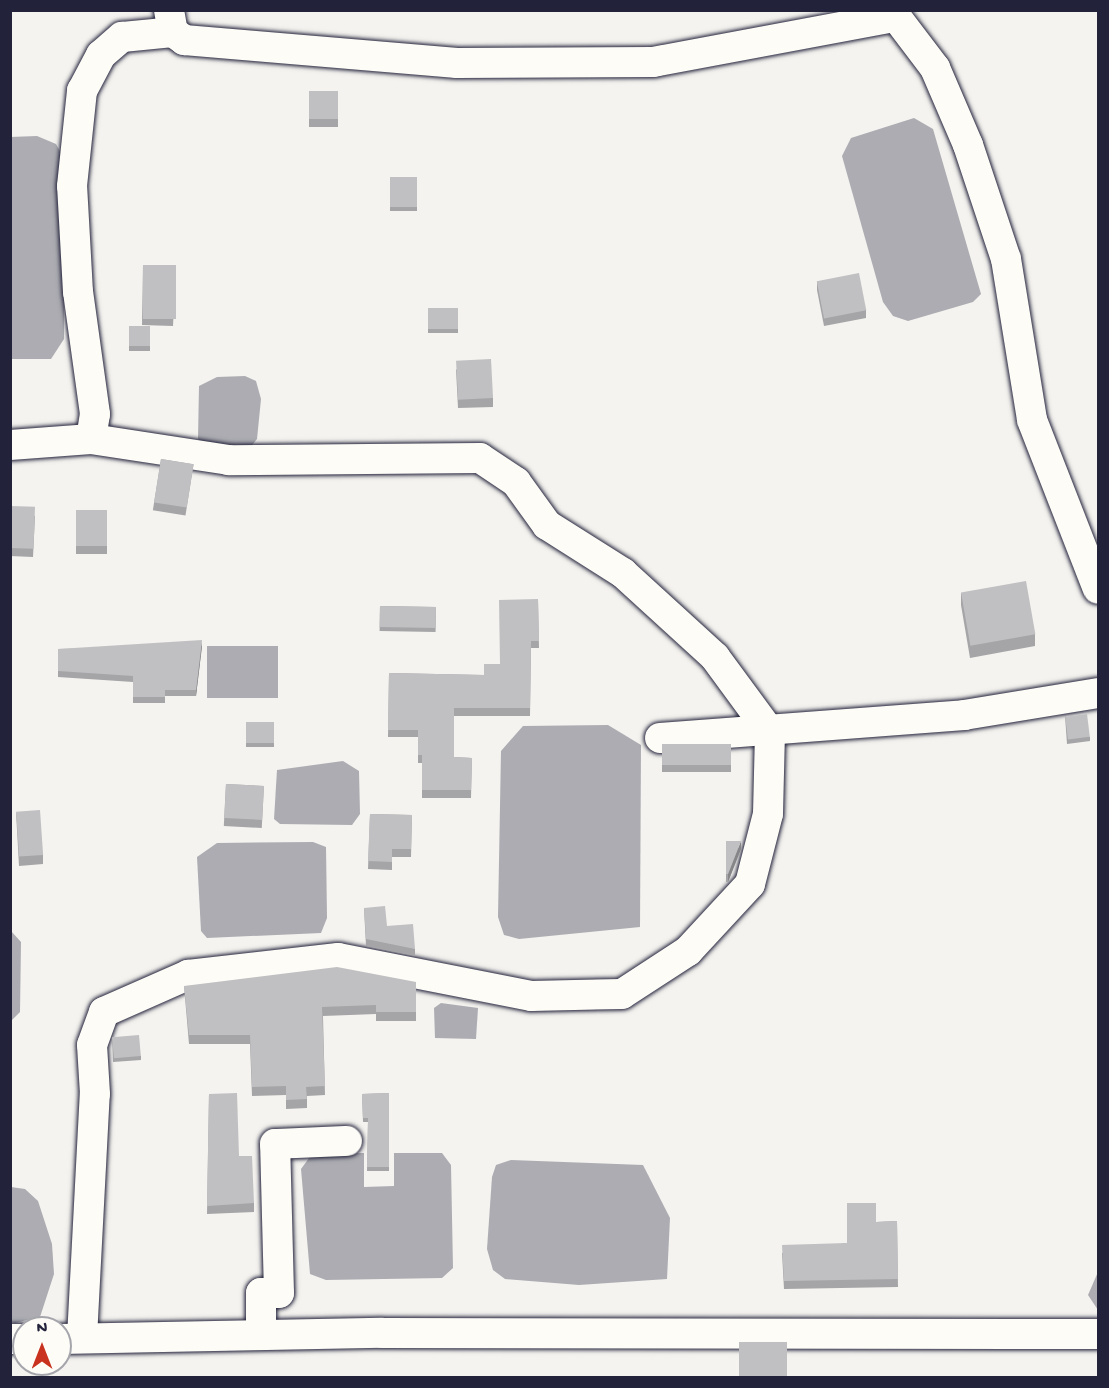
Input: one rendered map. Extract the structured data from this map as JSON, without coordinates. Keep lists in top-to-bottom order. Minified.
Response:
{"north":"top"}
